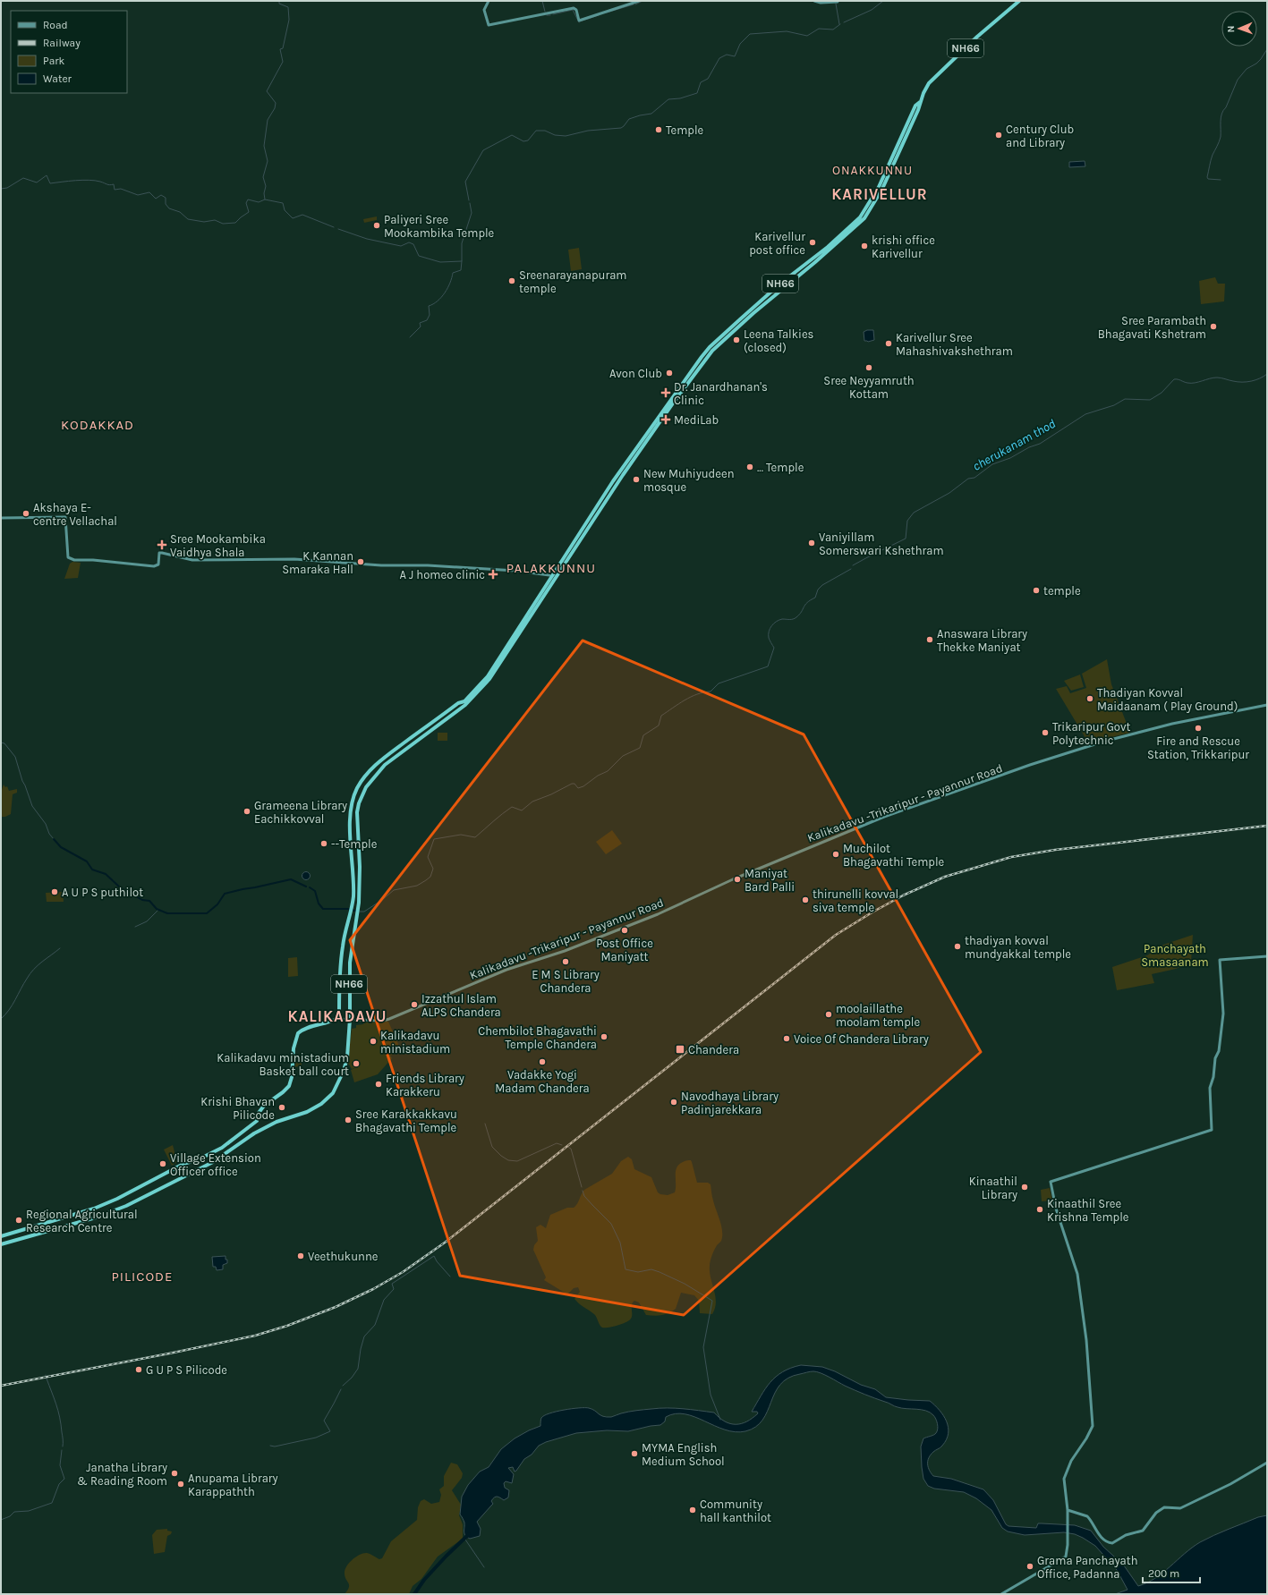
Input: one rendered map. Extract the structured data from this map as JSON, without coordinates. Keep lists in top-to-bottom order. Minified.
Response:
{"streets":{"highway":["NH66"],"main road":["Kalikadavu -Trikaripur - Payannur Road"]},"crossings":[["NH66","Kalikadavu -Trikaripur - Payannur Road"]],"districts":["ONAKKUNNU","KARIVELLUR","KODAKKAD","PALAKKUNNU","KALIKADAVU","PILICODE"],"water":["cherukanam thod"],"parks":["Panchayath Smasaanam"],"places":{"other":["Temple","Century Club and Library","Paliyeri Sree Mookambika Temple","Karivellur post office","krishi office Karivellur","Sreenarayanapuram temple","Sree Parambath Bhagavati Kshetram","Leena Talkies (closed)","Karivellur Sree Mahashivakshethram","Sree Neyyamruth Kottam","Avon Club","... Temple","New Muhiyudeen mosque","Akshaya E- centre Vellachal","Vaniyillam Somerswari Kshethram","K Kannan Smaraka Hall","temple","Anaswara Library Thekke Maniyat","Thadiyan Kovval Maidaanam ( Play Ground)","Fire and Rescue Station, Trikkaripur","Trikaripur Govt Polytechnic","Grameena Library Eachikkovval","--Temple","Muchilot Bhagavathi Temple","Maniyat Bard Palli","A U P S puthilot","thirunelli kovval siva temple","Post Office Maniyatt","thadiyan kovval mundyakkal temple","E M S Library Chandera","Izzathul Islam ALPS Chandera","moolaillathe moolam temple","Chembilot Bhagavathi Temple Chandera","Voice Of Chandera Library","Kalikadavu ministadium","Vadakke Yogi Madam Chandera","Kalikadavu ministadium Basket ball court","Friends Library Karakkeru","Navodhaya Library Padinjarekkara","Krishi Bhavan Pilicode","Sree Karakkakkavu Bhagavathi Temple","Village Extension Officer office","Kinaathil Library","Kinaathil Sree Krishna Temple","Regional Agricultural Research Centre","Veethukunne","G U P S Pilicode","MYMA English Medium School","Janatha Library & Reading Room","Anupama Library Karappathth","Community hall kanthilot","Grama Panchayath Office, Padanna"],"health":["Dr. Janardhanan's Clinic","MediLab","Sree Mookambika Vaidhya Shala","A J homeo clinic"],"transit":["Chandera"]},"legend":["Road","Railway","Park","Water"],"scale_bar":"200 m","north":"left"}
